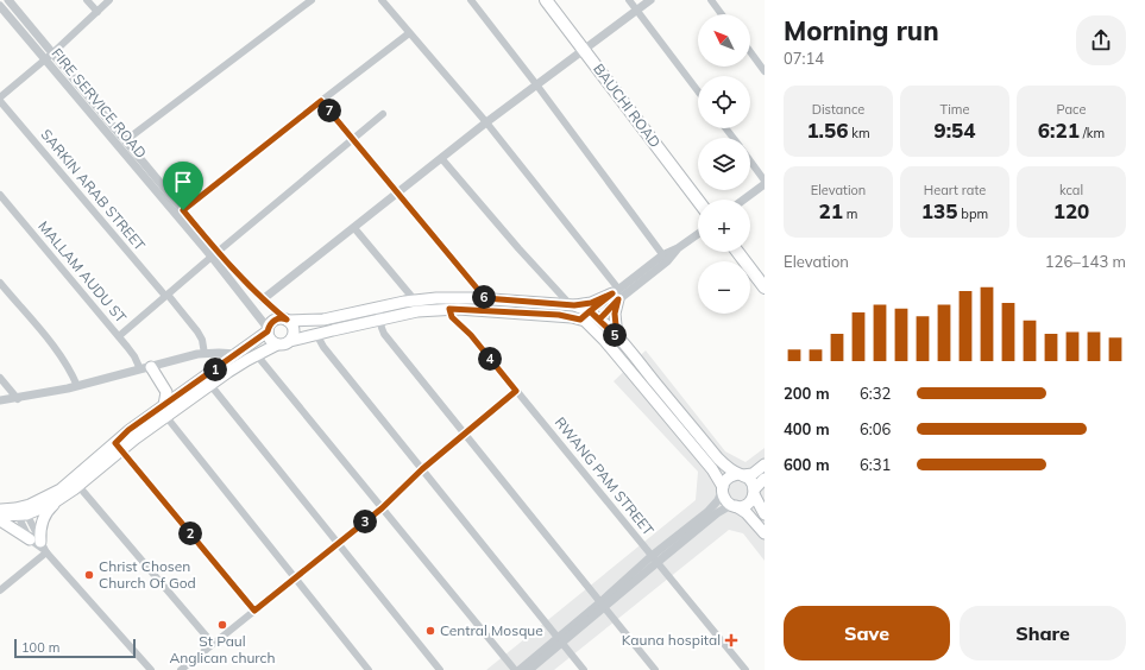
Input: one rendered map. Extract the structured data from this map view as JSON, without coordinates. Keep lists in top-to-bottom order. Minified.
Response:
{"streets":{"highway":["BAUCHI ROAD"],"street":["FIRE SERVICE ROAD","SARKIN ARAB STREET","MALLAM AUDU ST","RWANG PAM STREET"]},"places":{"other":["Christ Chosen Church Of God","St Paul Anglican church","Central Mosque"],"health":["Kauna hospital"]},"scale_bar":"100 m","north":"top left","page":{"heading":["Morning run","07:14"],"map_buttons":["+","−"],"stats":[["Distance","1.56 km"],["Time","9:54"],["Pace","6:21 /km"],["Elevation","21 m"],["Heart rate","135 bpm"],["kcal","120"]],"pins":["7","6","5","4","1","3","2"],"chart":["Elevation","126–143 m"],"list":[{"name":"200 m","note":"6:32"},{"name":"400 m","note":"6:06"},{"name":"600 m","note":"6:31"}],"buttons":["Save","Share"],"scale":"100 m"}}
